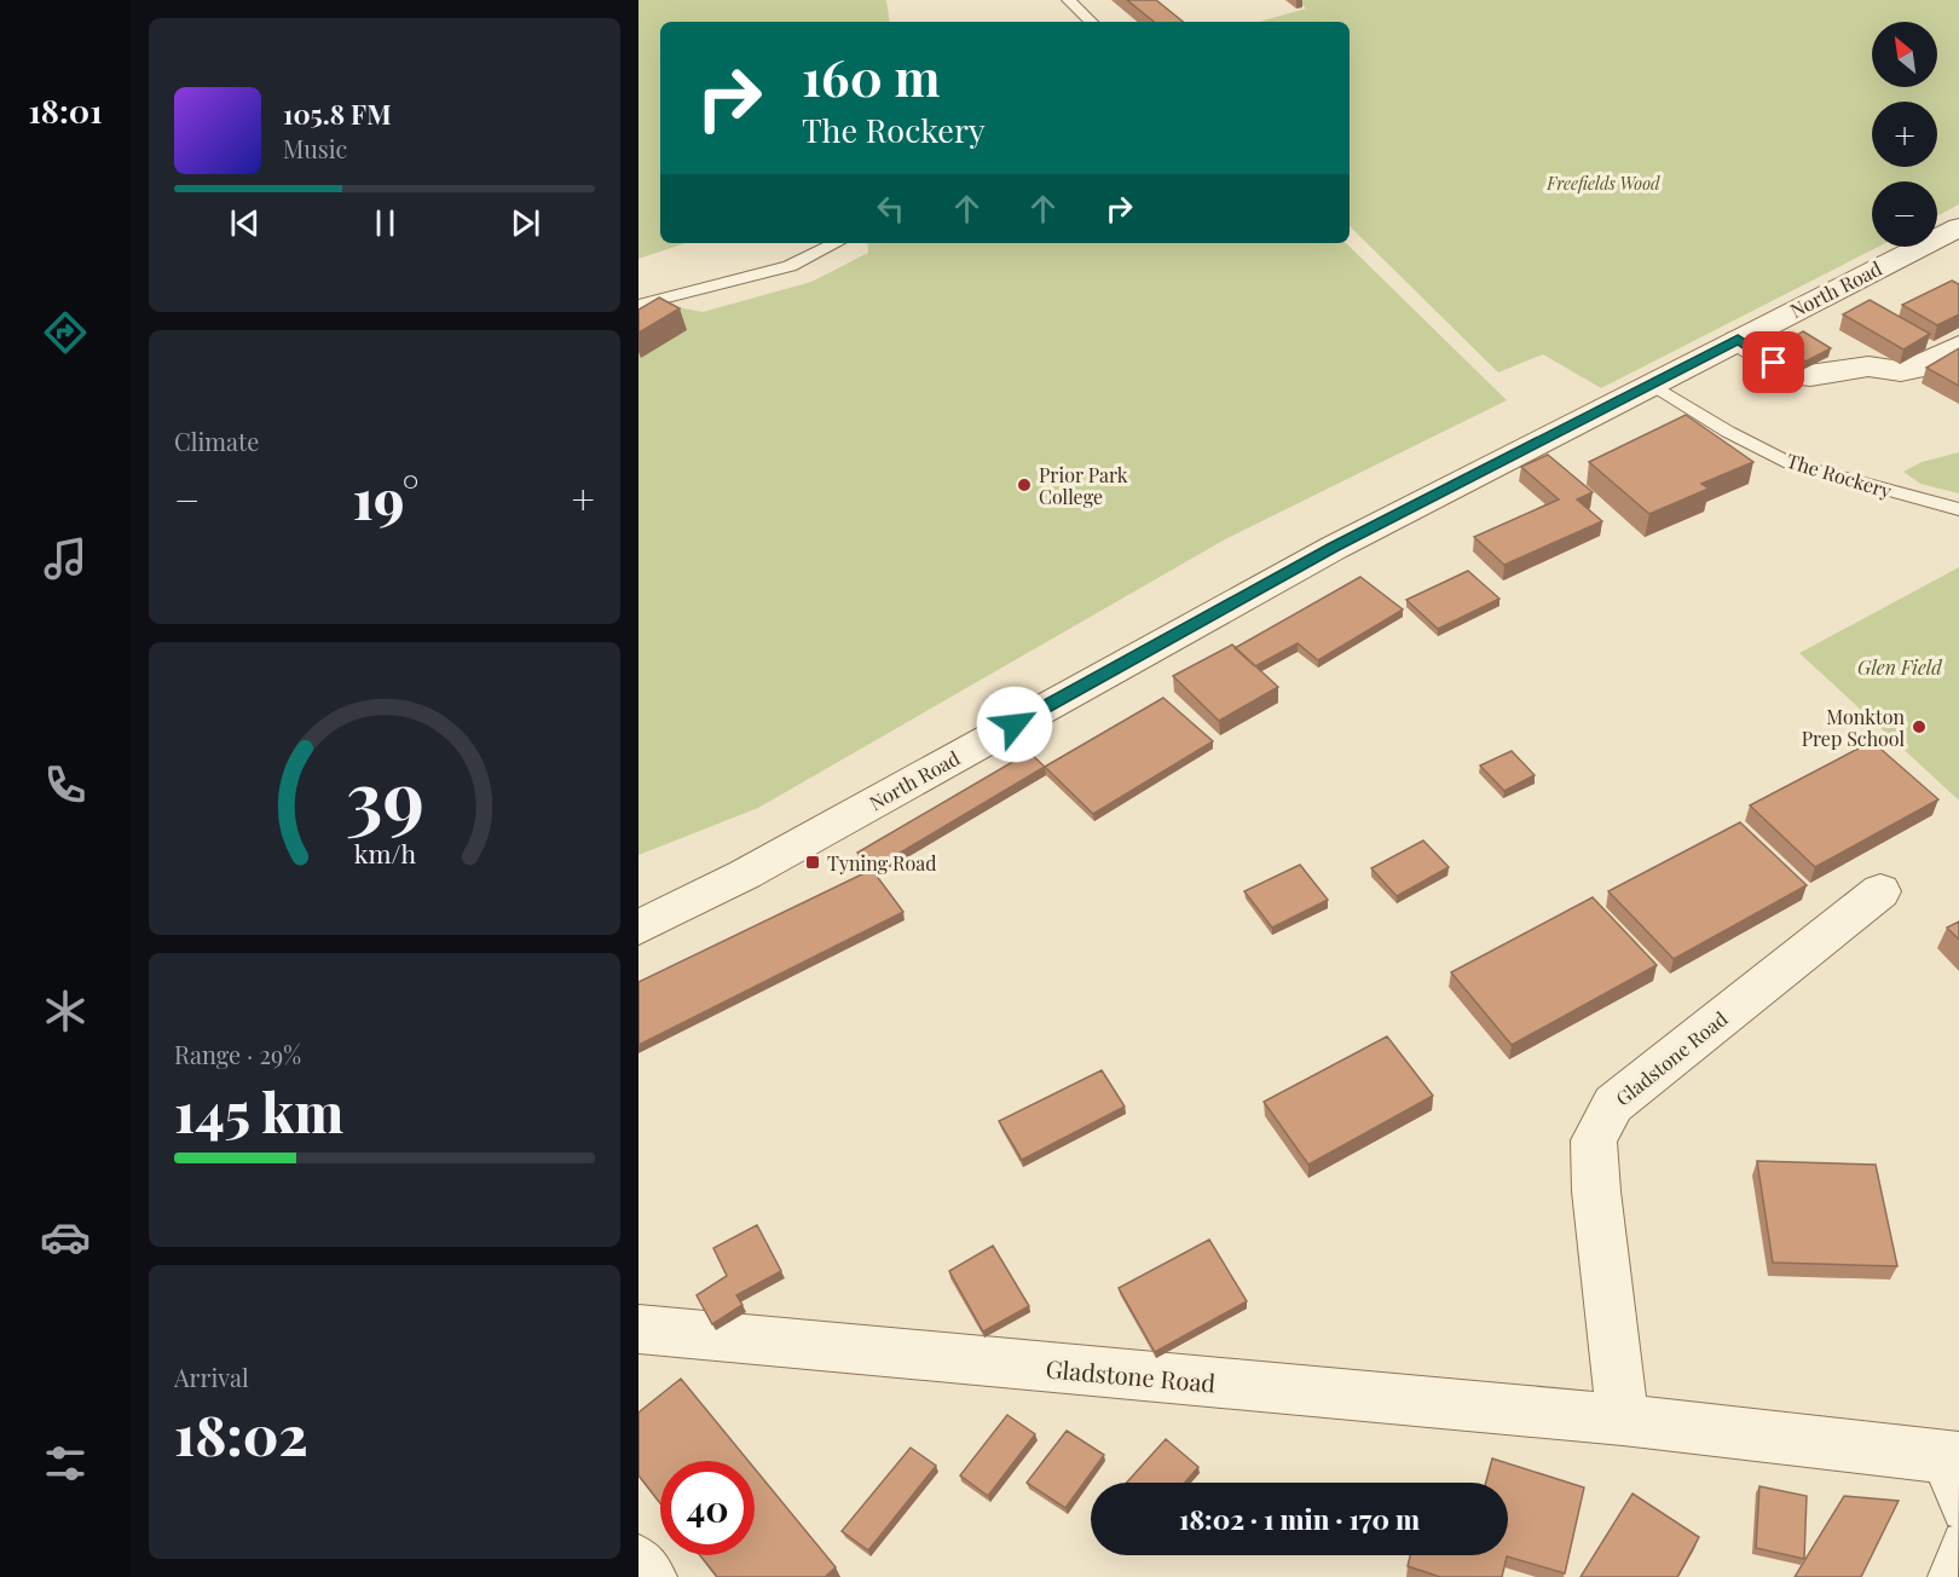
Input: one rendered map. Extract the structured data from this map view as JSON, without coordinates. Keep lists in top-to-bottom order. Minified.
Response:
{"streets":{"street":["North Road","Gladstone Road"],"lane":["The Rockery"]},"crossings":[["North Road","The Rockery"]],"parks":["Freefields Wood","Glen Field"],"places":{"other":["Prior Park College","Monkton Prep School"],"transit":["Tyning Road"]},"north":"top left","page":{"tabs":"18:01","map_buttons":["+","−"],"turn":["160 m","The Rockery"],"song":["105.8 FM","Music"],"tile":["Climate",["Range · 29%","145 km"],["Arrival","18:02"]],"heat":["−","19°","+"],"limit":"40","trip":"18:02 · 1 min · 170 m","gauge":["39","km/h"]}}
